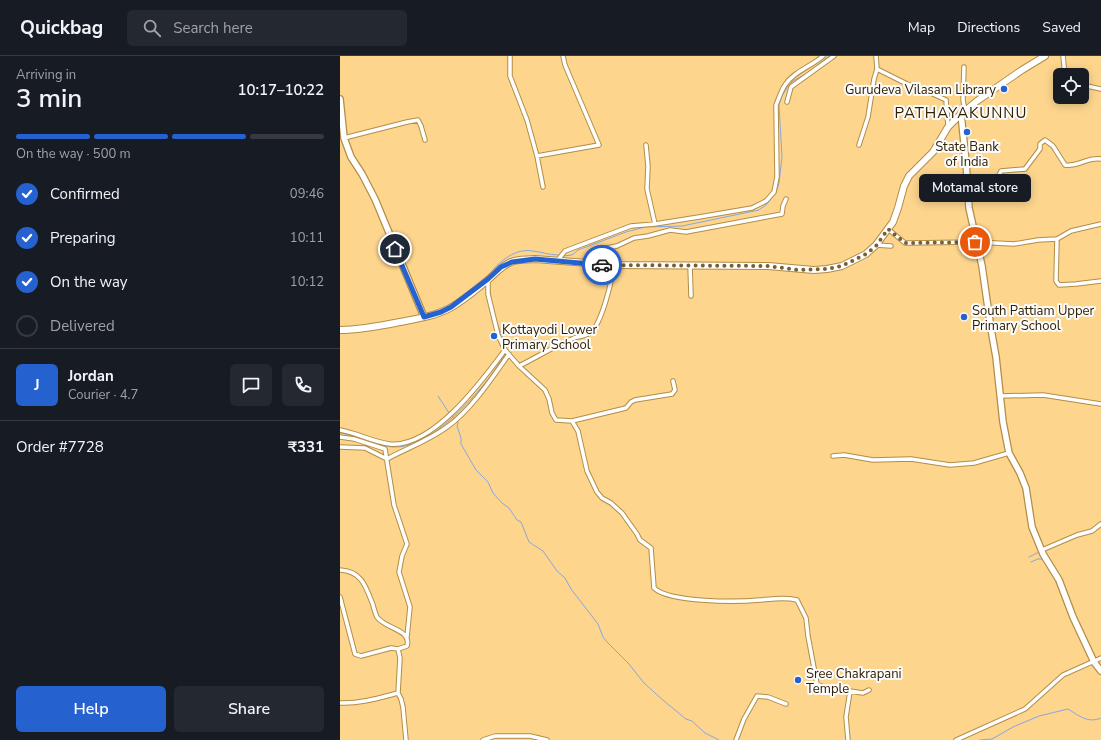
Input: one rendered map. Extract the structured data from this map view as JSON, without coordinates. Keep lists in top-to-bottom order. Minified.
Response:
{"districts":["PATHAYAKUNNU"],"places":["Gurudeva Vilasam Library","State Bank of India","Motamal store","South Pattiam Upper Primary School","Kottayodi Lower Primary School","Sree Chakrapani Temple"],"page":{"header":"Quickbag","search":"Search here","nav":["Map","Directions","Saved"],"heading":["3 min","Arriving in","10:17–10:22"],"panel":["Jordan","Courier · 4.7","Order #7728","₹331"],"bar":"On the way · 500 m","list":[["Confirmed","09:46"],["Preparing","10:11"],["On the way","10:12"],"Delivered"],"bubble":"Motamal store","round":"J","buttons":["Help","Share"]}}
